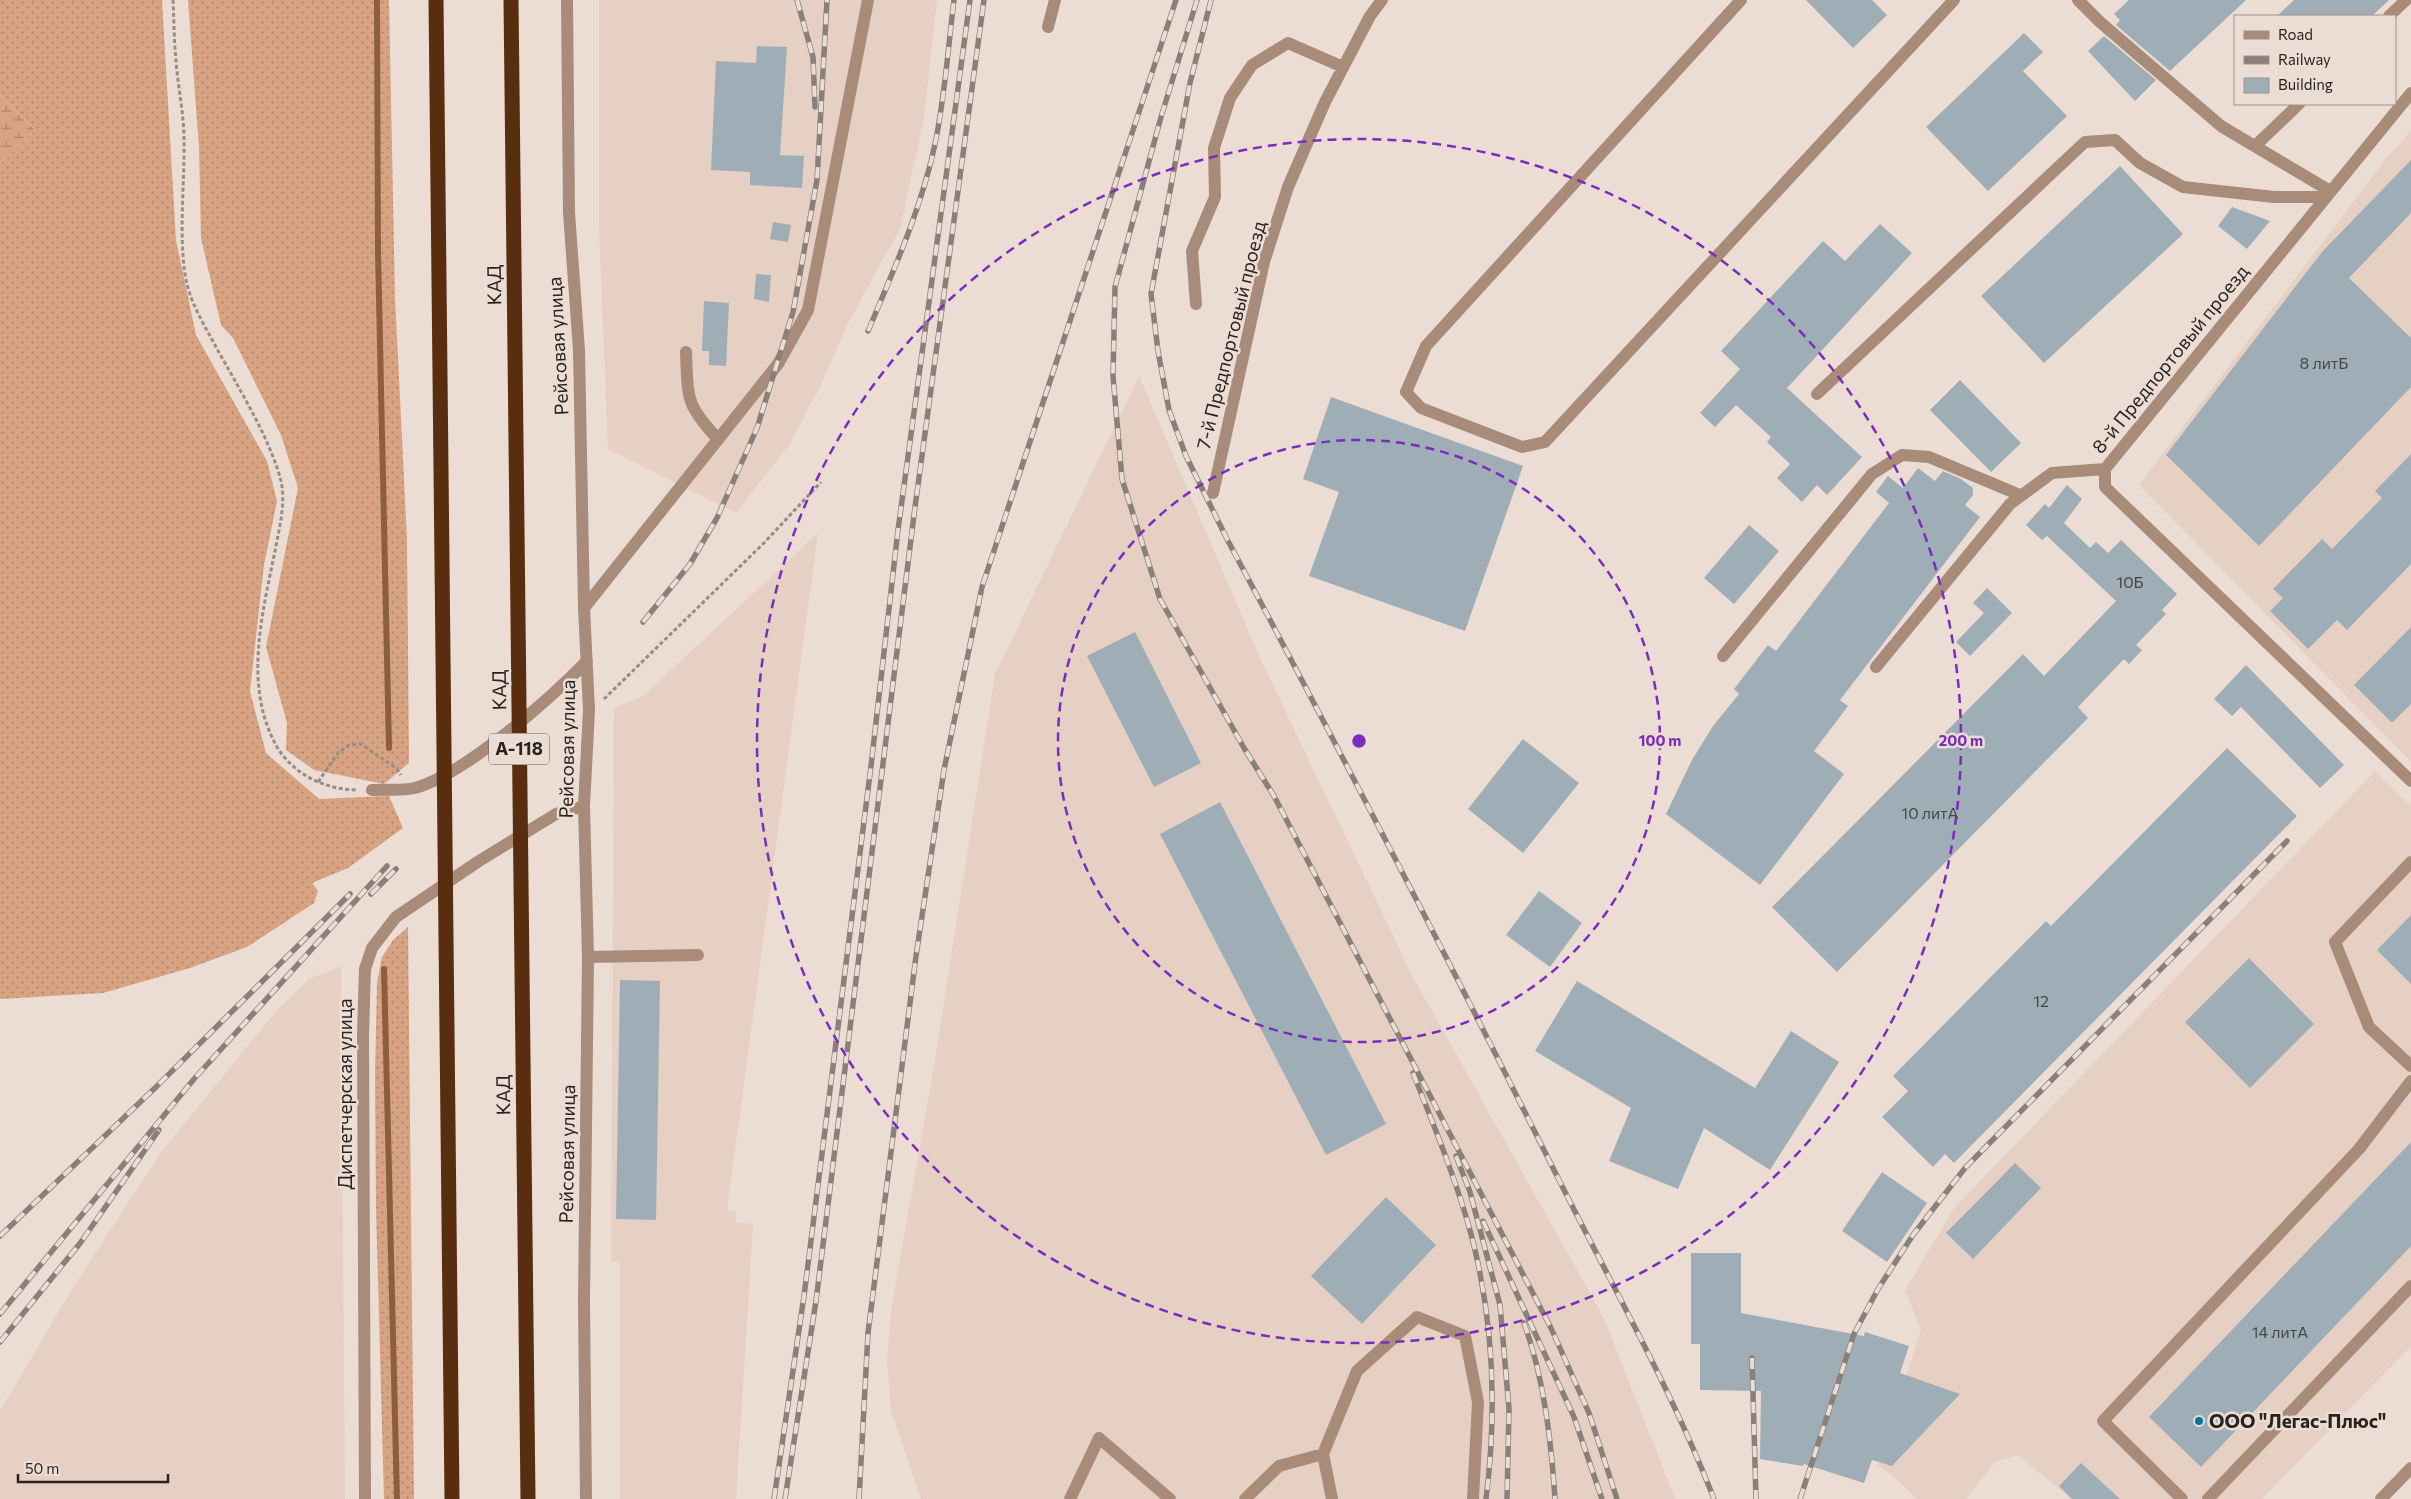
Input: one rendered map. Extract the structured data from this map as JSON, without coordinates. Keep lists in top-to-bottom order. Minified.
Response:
{"streets":{"highway":["КАД","А-118"],"street":["7-й Предпортовый проезд","Рейсовая улица","8-й Предпортовый проезд","Диспетчерская улица"]},"crossings":[["Рейсовая улица","Диспетчерская улица"]],"places":["OOO \"Легас-Плюс\""],"house_numbers":["8 литБ","10Б","10 литА","12","14 литА"],"legend":["Road","Railway","Building"],"scale_bar":"50 m","rings":["100 m","200 m"]}
